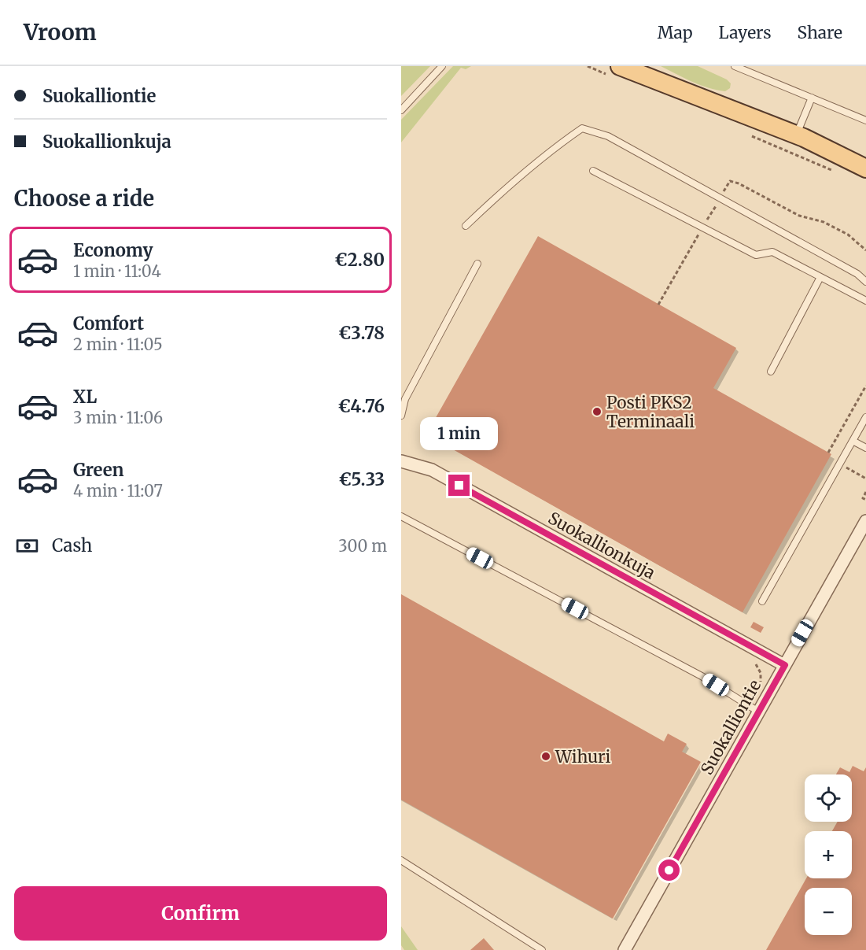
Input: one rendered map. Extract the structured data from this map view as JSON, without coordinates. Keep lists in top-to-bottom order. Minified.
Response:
{"streets":{"street":["Suokallionkuja","Suokalliontie"]},"crossings":[["Suokallionkuja","Suokalliontie"]],"places":["Posti PKS2 Terminaali","Wihuri"],"page":{"header":"Vroom","nav":["Map","Layers","Share"],"banner":["Suokalliontie","Suokallionkuja"],"heading":"Choose a ride","list":[{"name":"Economy","note":"1 min · 11:04","value":"€2.80"},{"name":"Comfort","note":"2 min · 11:05","value":"€3.78"},{"name":"XL","note":"3 min · 11:06","value":"€4.76"},{"name":"Green","note":"4 min · 11:07","value":"€5.33"}],"bubble":"1 min","pay":["Cash","300 m"],"map_buttons":["+","−"],"buttons":"Confirm"}}
